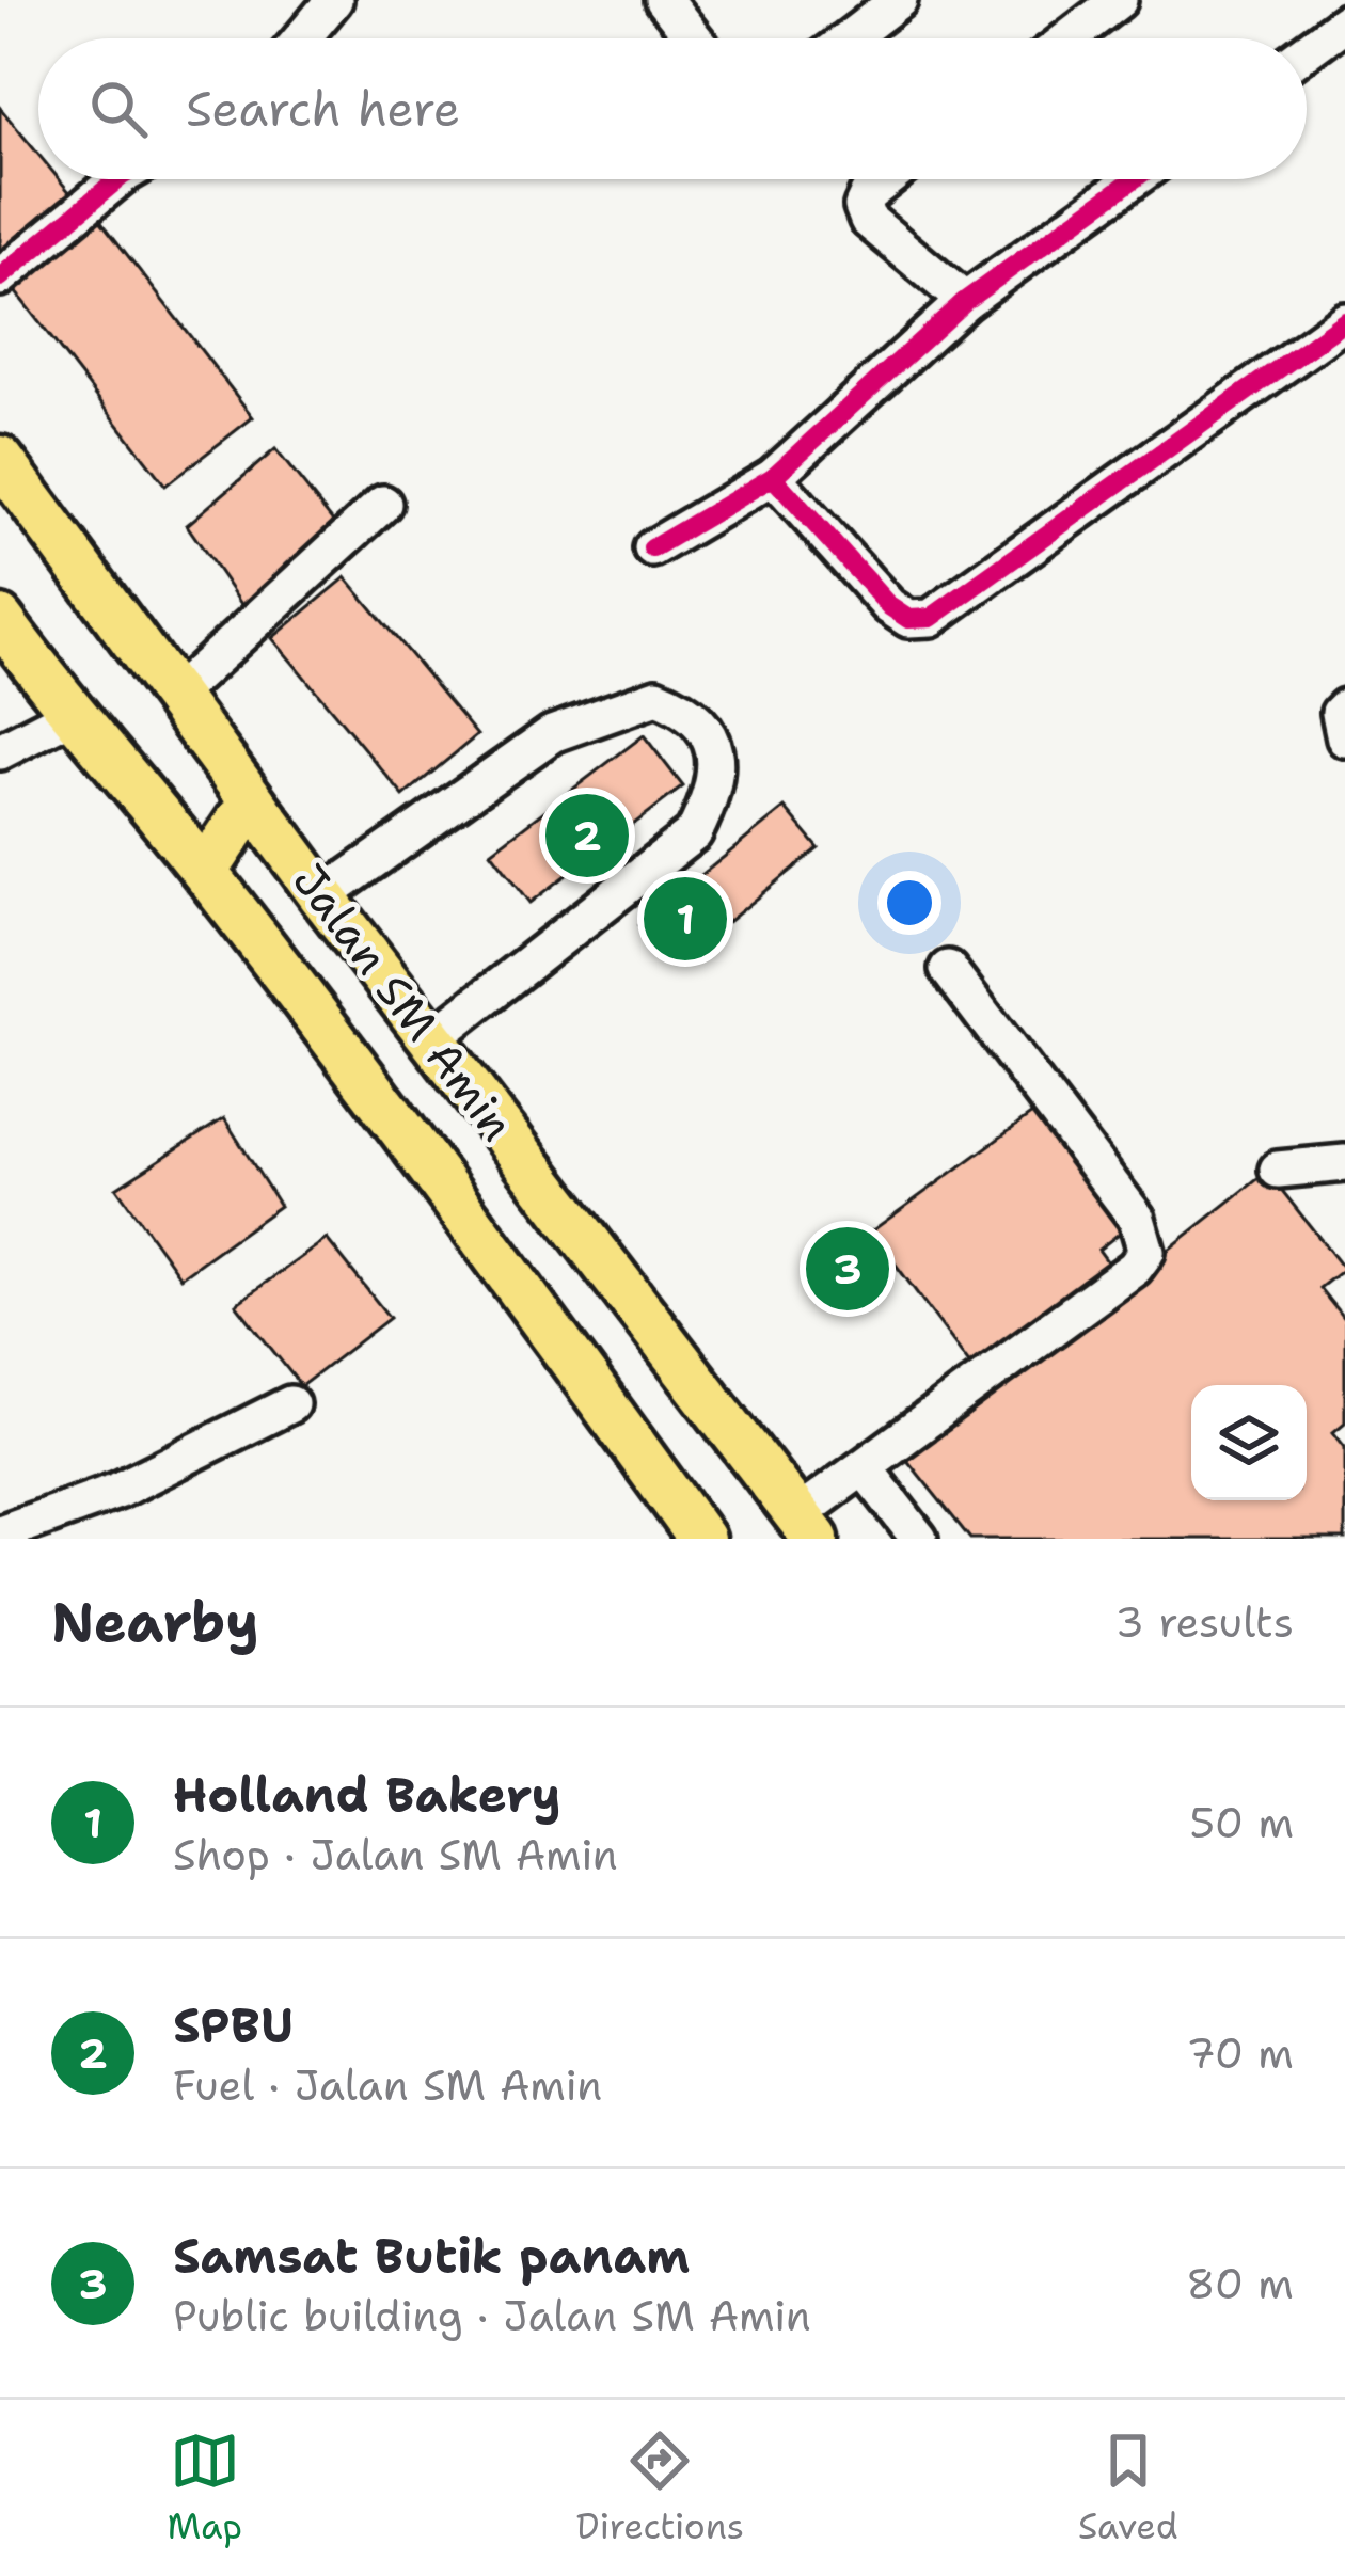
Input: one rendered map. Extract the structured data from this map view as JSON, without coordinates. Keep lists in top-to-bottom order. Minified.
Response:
{"streets":{"main road":["Jalan SM Amin"]},"page":{"search":"Search here","pins":["2","1","3"],"heading":["Nearby","3 results"],"list":[{"mark":"1","name":"Holland Bakery","note":"Shop · Jalan SM Amin","value":"50 m"},{"mark":"2","name":"SPBU","note":"Fuel · Jalan SM Amin","value":"70 m"},{"mark":"3","name":"Samsat Butik panam","note":"Public building · Jalan SM Amin","value":"80 m"}],"nav":["Map","Directions","Saved"]}}
